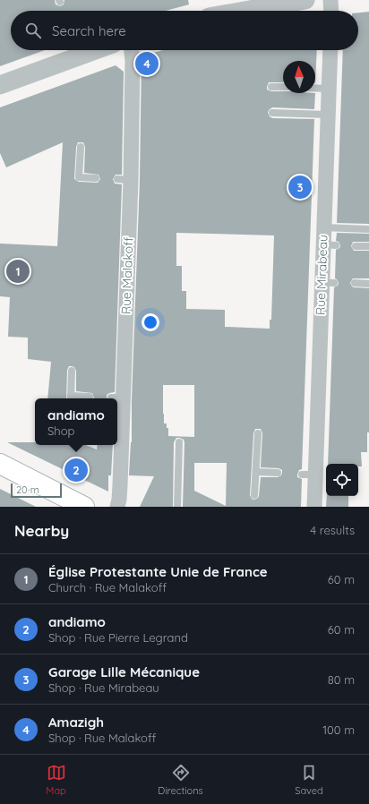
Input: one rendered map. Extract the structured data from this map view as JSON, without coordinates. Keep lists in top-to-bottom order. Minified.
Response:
{"streets":{"street":["Rue Mirabeau","Rue Malakoff"]},"scale_bar":"20 m","north":"top","page":{"search":"Search here","pins":["4","3","1","2"],"popup":["andiamo","Shop"],"scale":"20 m","heading":["Nearby","4 results"],"list":[{"mark":"1","name":"Église Protestante Unie de France","note":"Church · Rue Malakoff","value":"60 m"},{"mark":"2","name":"andiamo","note":"Shop · Rue Pierre Legrand","value":"60 m"},{"mark":"3","name":"Garage Lille Mécanique","note":"Shop · Rue Mirabeau","value":"80 m"},{"mark":"4","name":"Amazigh","note":"Shop · Rue Malakoff","value":"100 m"}],"nav":["Map","Directions","Saved"]}}
